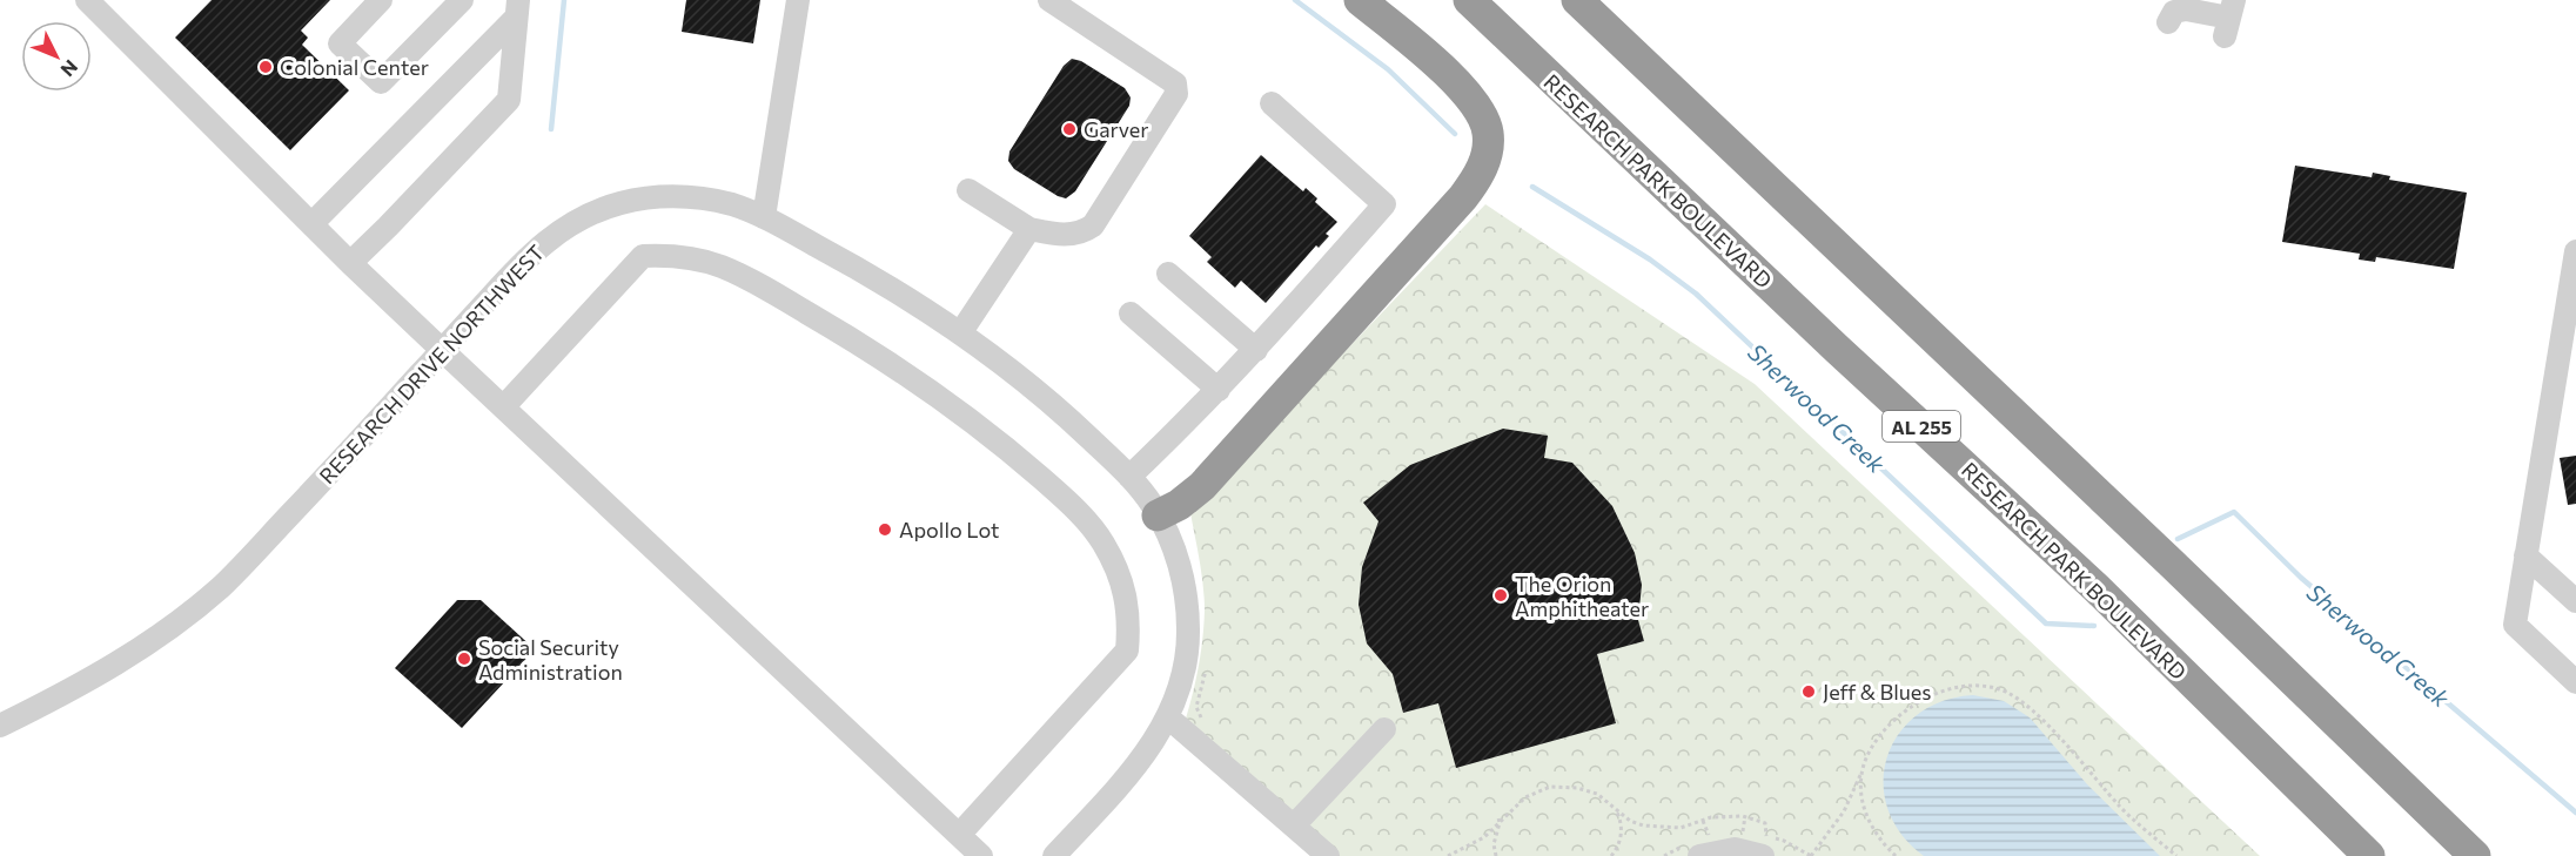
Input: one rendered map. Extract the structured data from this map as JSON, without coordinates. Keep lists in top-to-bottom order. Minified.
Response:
{"streets":{"highway":["RESEARCH PARK BOULEVARD","AL 255"],"street":["RESEARCH DRIVE NORTHWEST"]},"water":["Sherwood Creek"],"places":["Colonial Center","Garver","Apollo Lot","The Orion Amphitheater","Social Security Administration","Jeff & Blues"],"north":"bottom right"}
